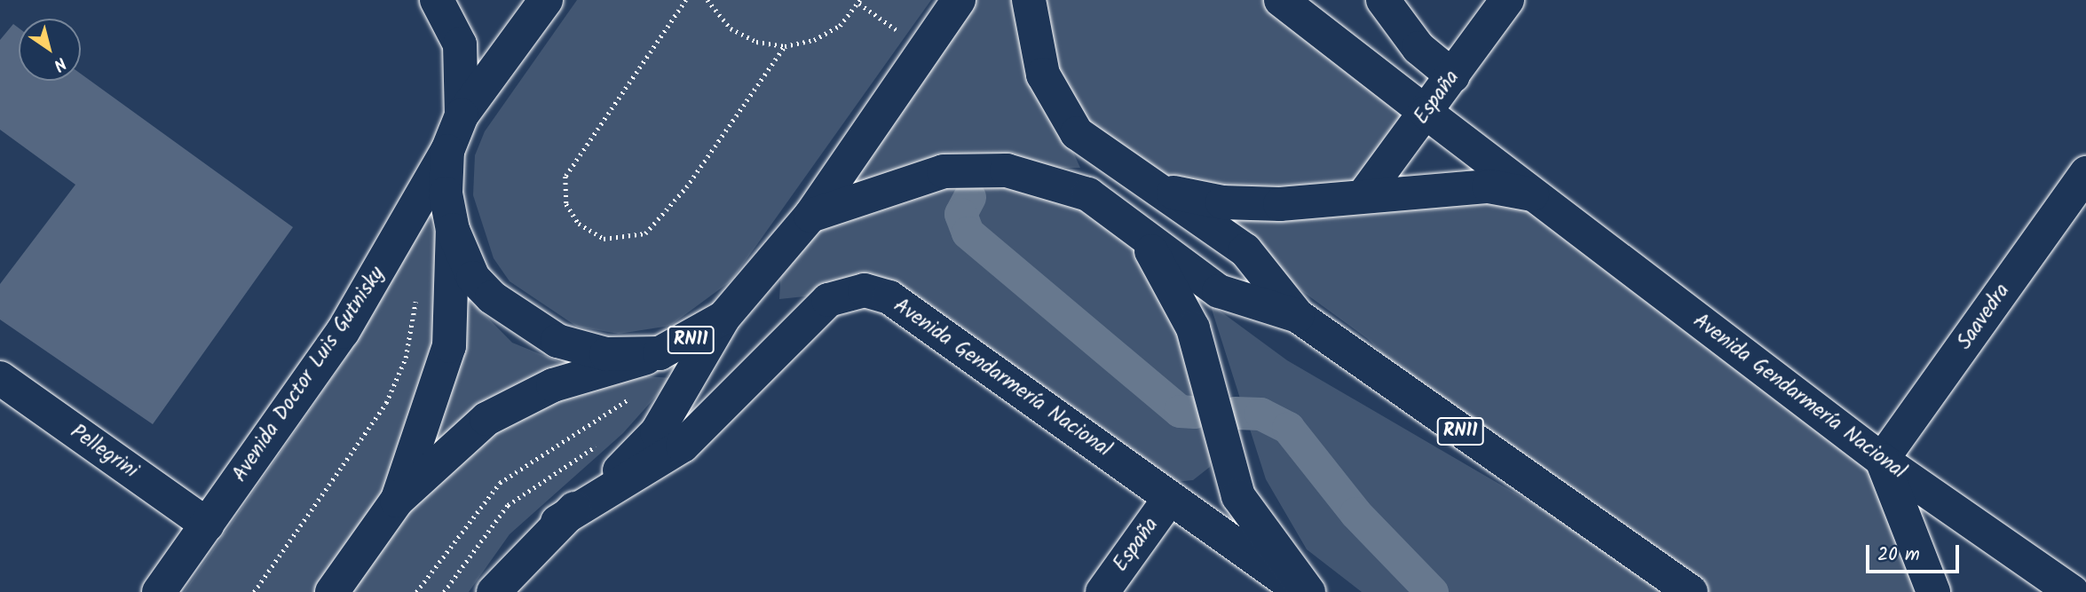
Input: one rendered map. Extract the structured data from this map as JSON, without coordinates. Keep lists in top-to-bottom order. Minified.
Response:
{"streets":{"main road":["España","Saavedra","RN11","Avenida Doctor Luis Gutnisky","Avenida Gendarmería Nacional","Pellegrini"]},"crossings":[["España","Avenida Gendarmería Nacional"],["Saavedra","Avenida Gendarmería Nacional"],["RN11","Avenida Doctor Luis Gutnisky"],["Avenida Doctor Luis Gutnisky","Pellegrini"]],"scale_bar":"20 m","north":"bottom right"}
